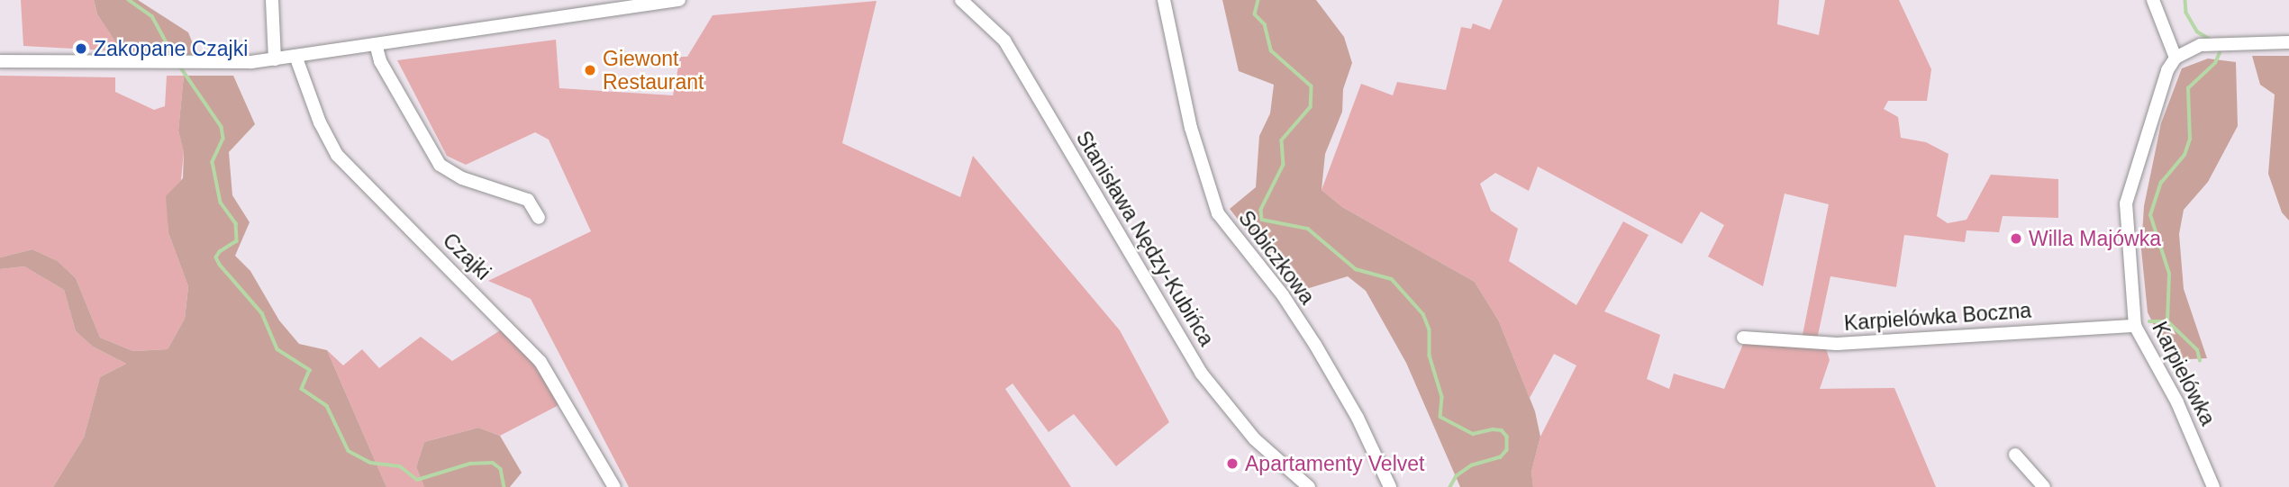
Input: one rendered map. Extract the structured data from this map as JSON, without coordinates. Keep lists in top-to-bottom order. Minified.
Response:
{"streets":{"street":["Stanisława Nędzy-Kubińca","Czajki","Sobiczkowa","Karpielówka Boczna","Karpielówka"]},"crossings":[["Karpielówka Boczna","Karpielówka"]],"places":["Zakopane Czajki","Giewont Restaurant","Willa Majówka","Apartamenty Velvet"]}
